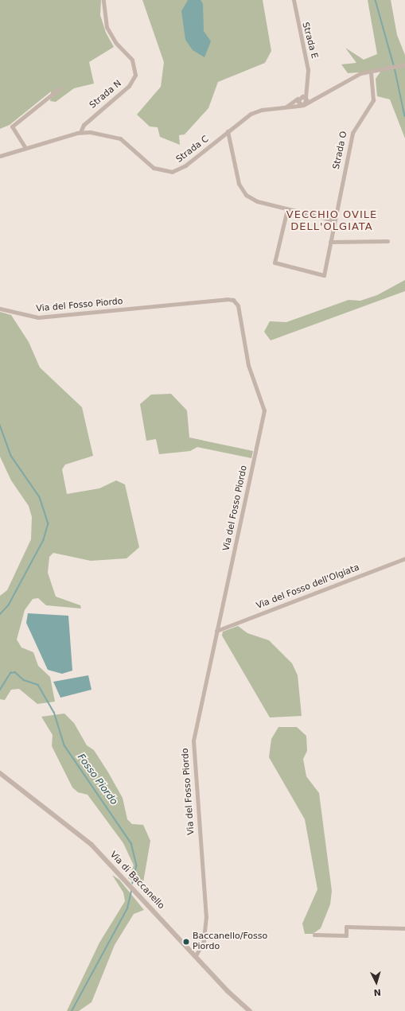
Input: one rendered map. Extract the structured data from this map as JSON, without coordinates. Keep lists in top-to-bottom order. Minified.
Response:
{"streets":{"street":["Strada E","Strada N","Strada C","Strada O","Via del Fosso Piordo","Via del Fosso dell'Olgiata","Via di Baccanello"]},"crossings":[["Strada E","Strada C"],["Strada N","Strada C"],["Strada C","Strada O"],["Via del Fosso Piordo","Via del Fosso dell'Olgiata"],["Via del Fosso Piordo","Via di Baccanello"]],"districts":["VECCHIO OVILE DELL'OLGIATA"],"water":["Fosso Piordo"],"places":["Baccanello/Fosso Piordo"],"north":"bottom"}
